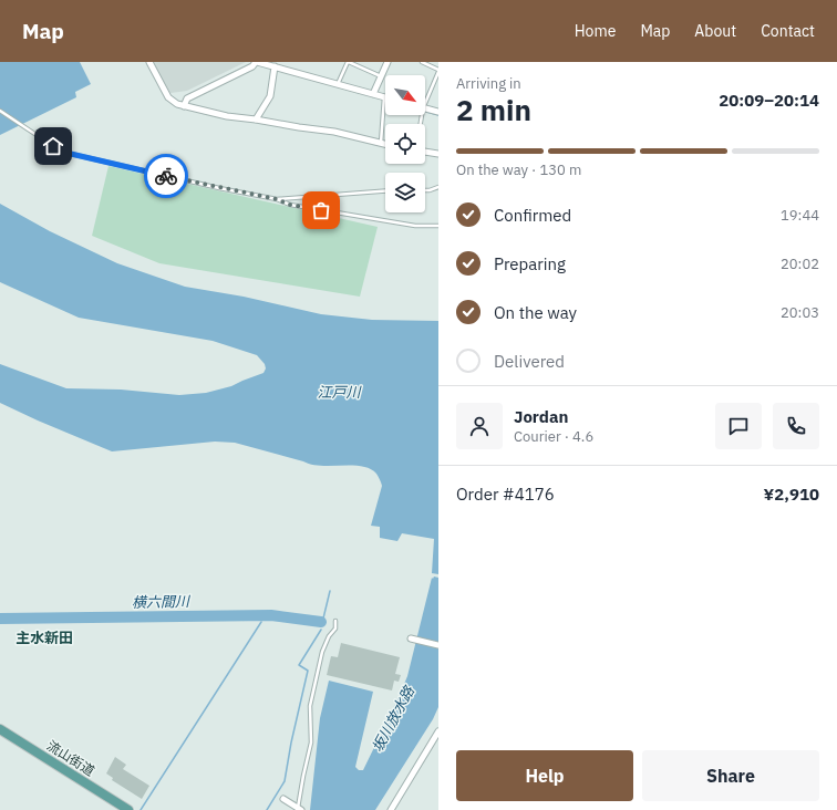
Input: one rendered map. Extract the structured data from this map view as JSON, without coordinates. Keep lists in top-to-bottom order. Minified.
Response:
{"streets":{"main road":["流山街道"]},"districts":["主水新田"],"water":["江戸川","横六間川","坂川放水路"],"north":"bottom right","page":{"header":"Map","nav":["Home","Map","About","Contact"],"heading":["2 min","Arriving in","20:09–20:14"],"panel":["Jordan","Courier · 4.6","Order #4176","¥2,910"],"bar":"On the way · 130 m","list":[["Confirmed","19:44"],["Preparing","20:02"],["On the way","20:03"],"Delivered"],"buttons":["Help","Share"]}}
